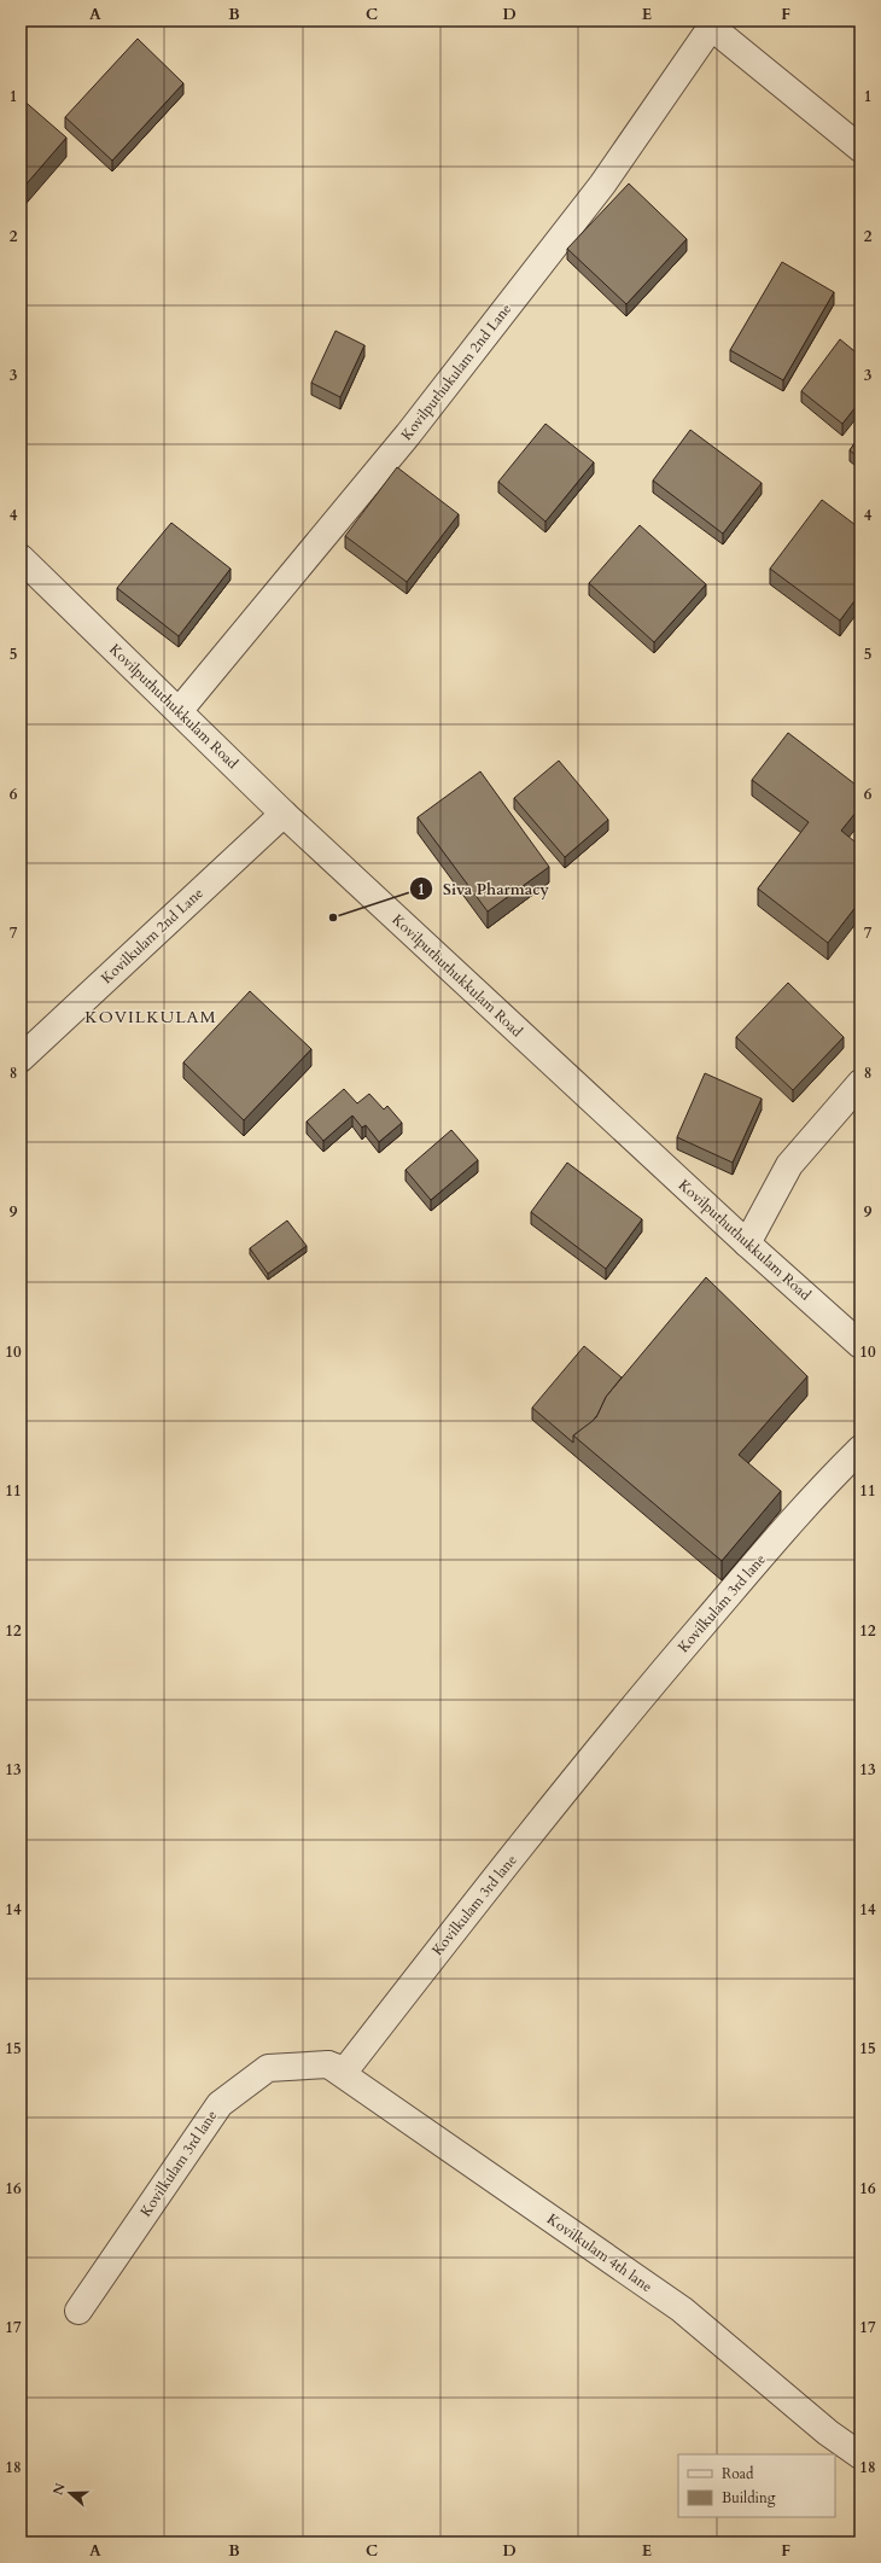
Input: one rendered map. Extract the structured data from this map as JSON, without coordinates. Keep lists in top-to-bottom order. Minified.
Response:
{"streets":{"street":["Kovilputhukulam 2nd Lane","Kovilputhuthukkulam Road","Kovilkulam 2nd Lane","Kovilkulam 3rd lane","Kovilkulam 4th lane"]},"crossings":[["Kovilputhukulam 2nd Lane","Kovilputhuthukkulam Road"],["Kovilputhuthukkulam Road","Kovilkulam 2nd Lane"],["Kovilkulam 3rd lane","Kovilkulam 4th lane"]],"districts":["KOVILKULAM"],"places":["Siva Pharmacy"],"legend":["Road","Building"],"north":"left","grid":{"columns":["A","B","C","D","E","F"],"rows":["1","2","3","4","5","6","7","8","9","10","11","12","13","14","15","16","17","18"]}}
